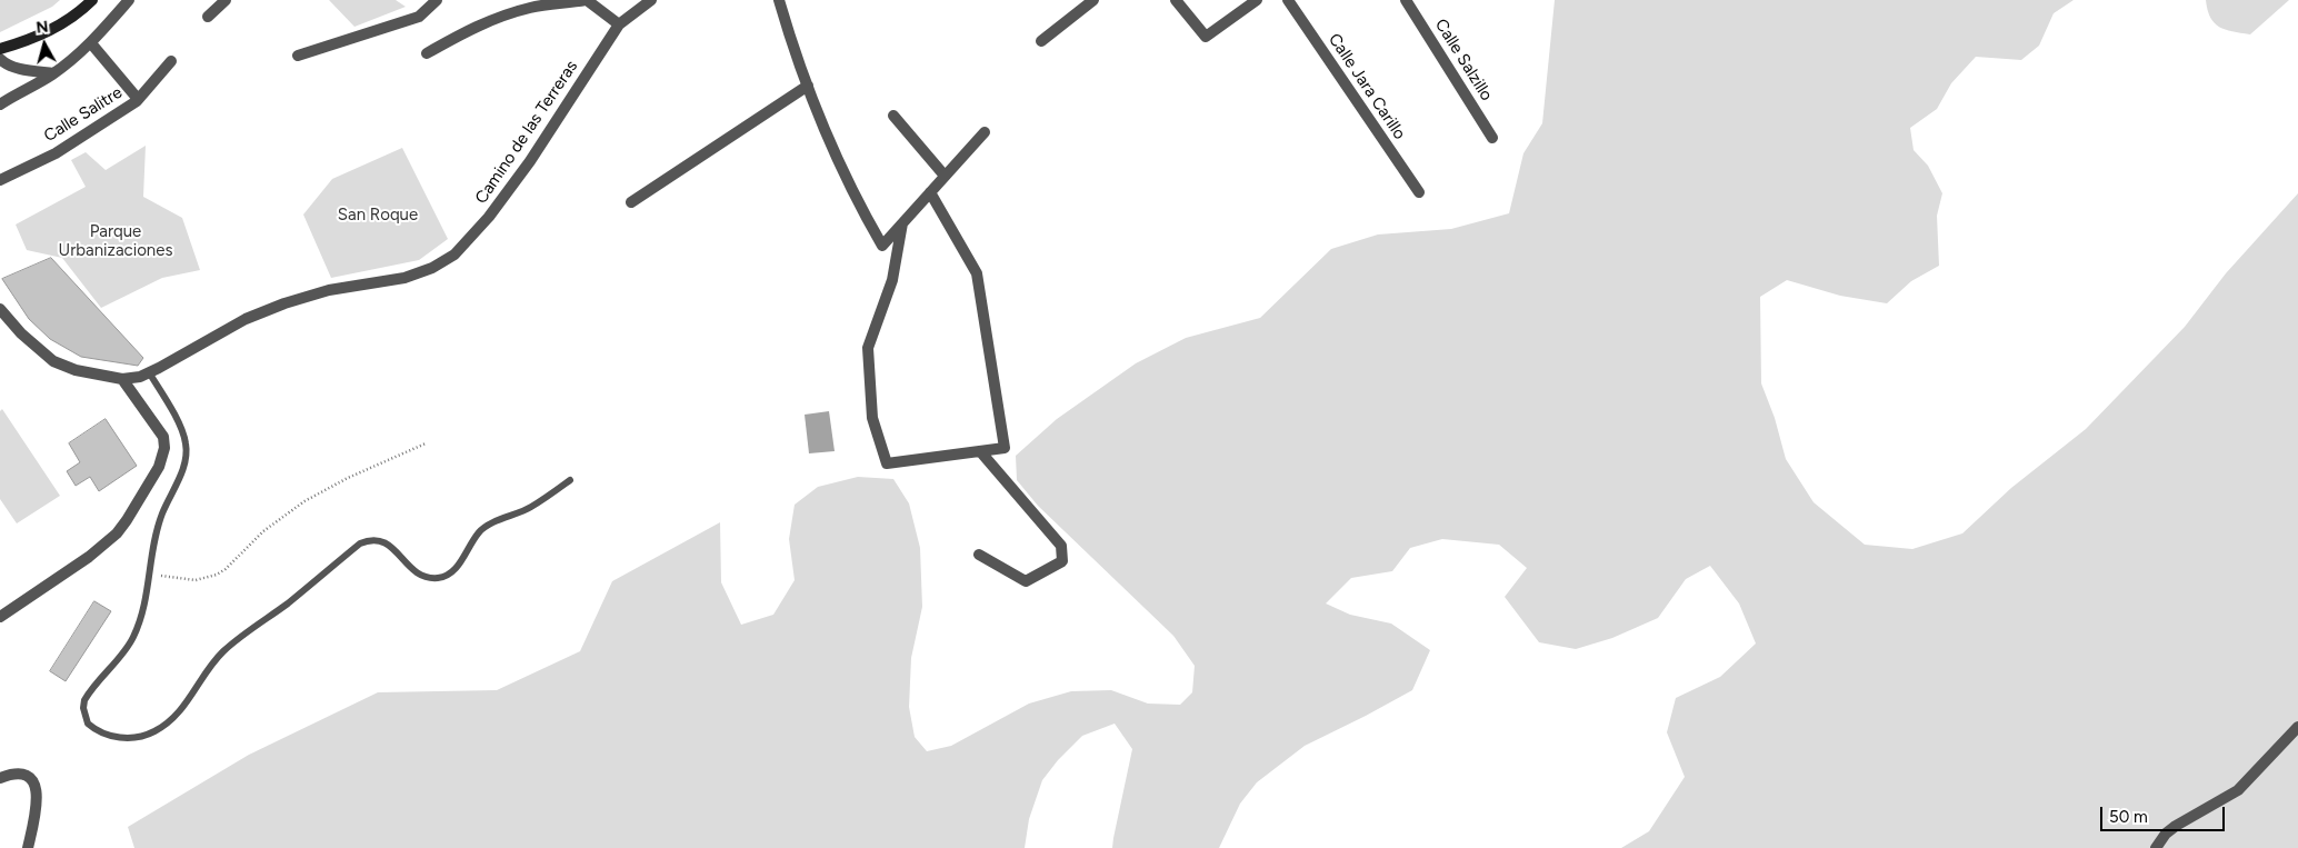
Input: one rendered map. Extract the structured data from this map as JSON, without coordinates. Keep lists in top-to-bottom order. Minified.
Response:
{"streets":{"street":["Calle Salzillo","Calle Jara Carillo","Calle Salitre","Camino de las Terreras"]},"parks":["San Roque","Parque Urbanizaciones"],"scale_bar":"50 m","north":"top"}
